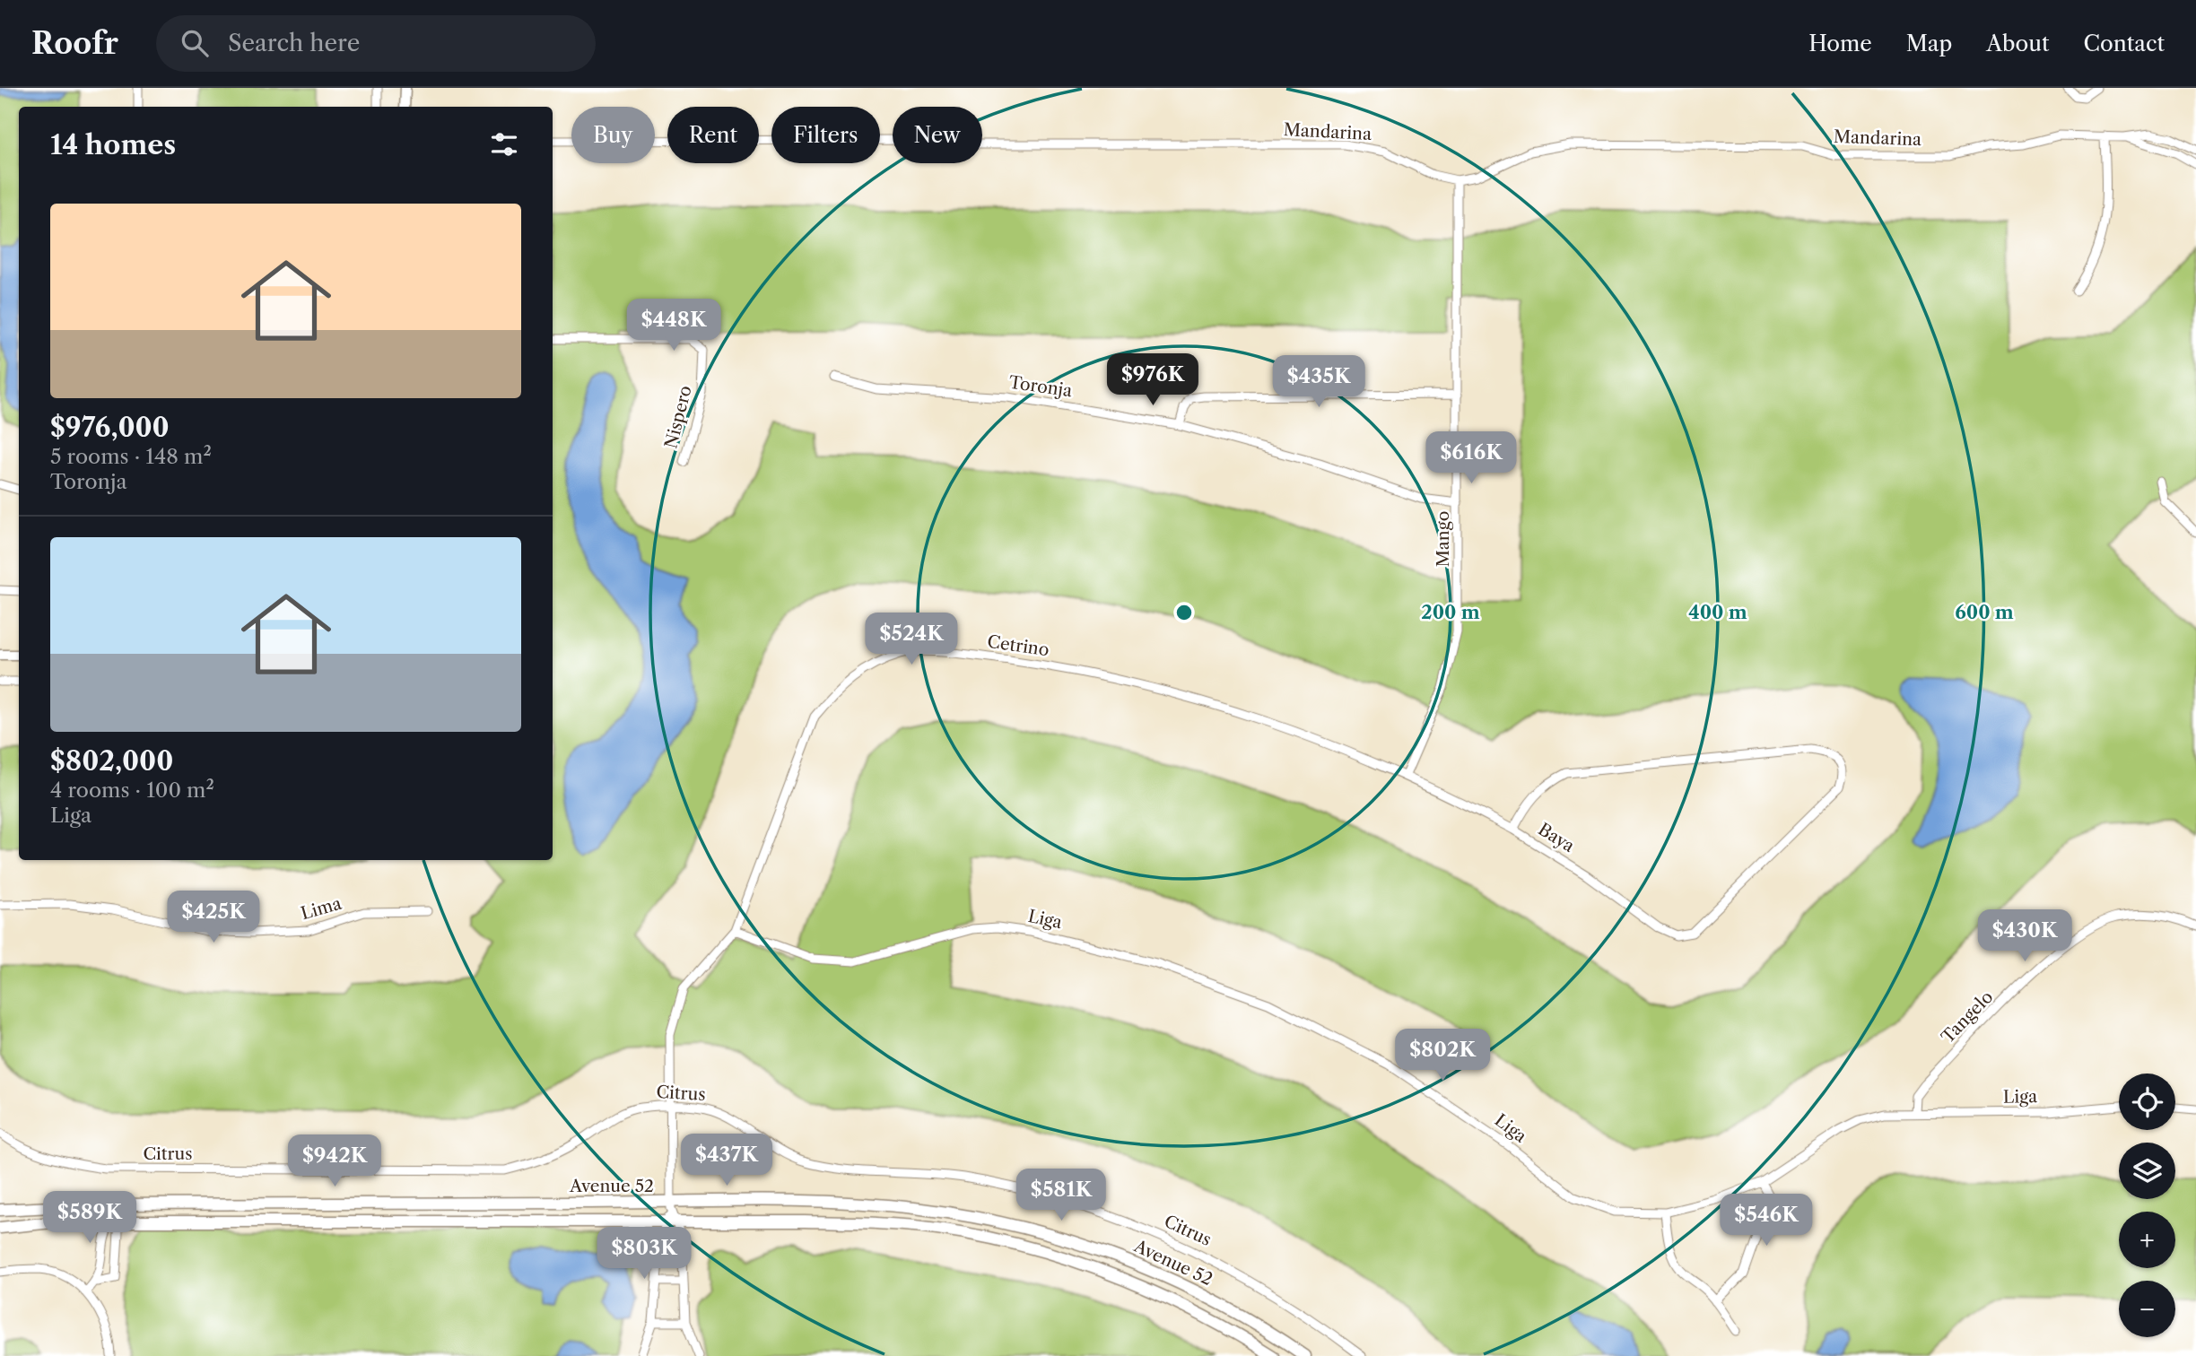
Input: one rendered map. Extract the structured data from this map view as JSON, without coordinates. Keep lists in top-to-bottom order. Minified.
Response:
{"streets":{"main road":["Avenue 52"],"street":["Mandarina","Toronja","Nispero","Mango","Cetrino","Baya","Lima","Liga","Tangelo","Citrus"]},"crossings":[["Mandarina","Mango"],["Toronja","Mango"],["Mango","Cetrino"],["Cetrino","Baya"],["Cetrino","Liga"],["Cetrino","Citrus"],["Cetrino","Avenue 52"],["Liga","Tangelo"]],"page":{"header":"Roofr","search":"Search here","nav":["Home","Map","About","Contact"],"chip":["Buy","Rent","Filters","New"],"heading":"14 homes","list":[{"name":"$976,000","note":"5 rooms · 148 m² · Toronja"},{"name":"$802,000","note":"4 rooms · 100 m² · Liga"}],"price":["$448K","$976K","$435K","$616K","$524K","$425K","$430K","$802K","$437K","$942K","$581K","$589K","$546K","$803K"],"map_buttons":["+","−"]},"rings":["200 m","400 m","600 m"]}
